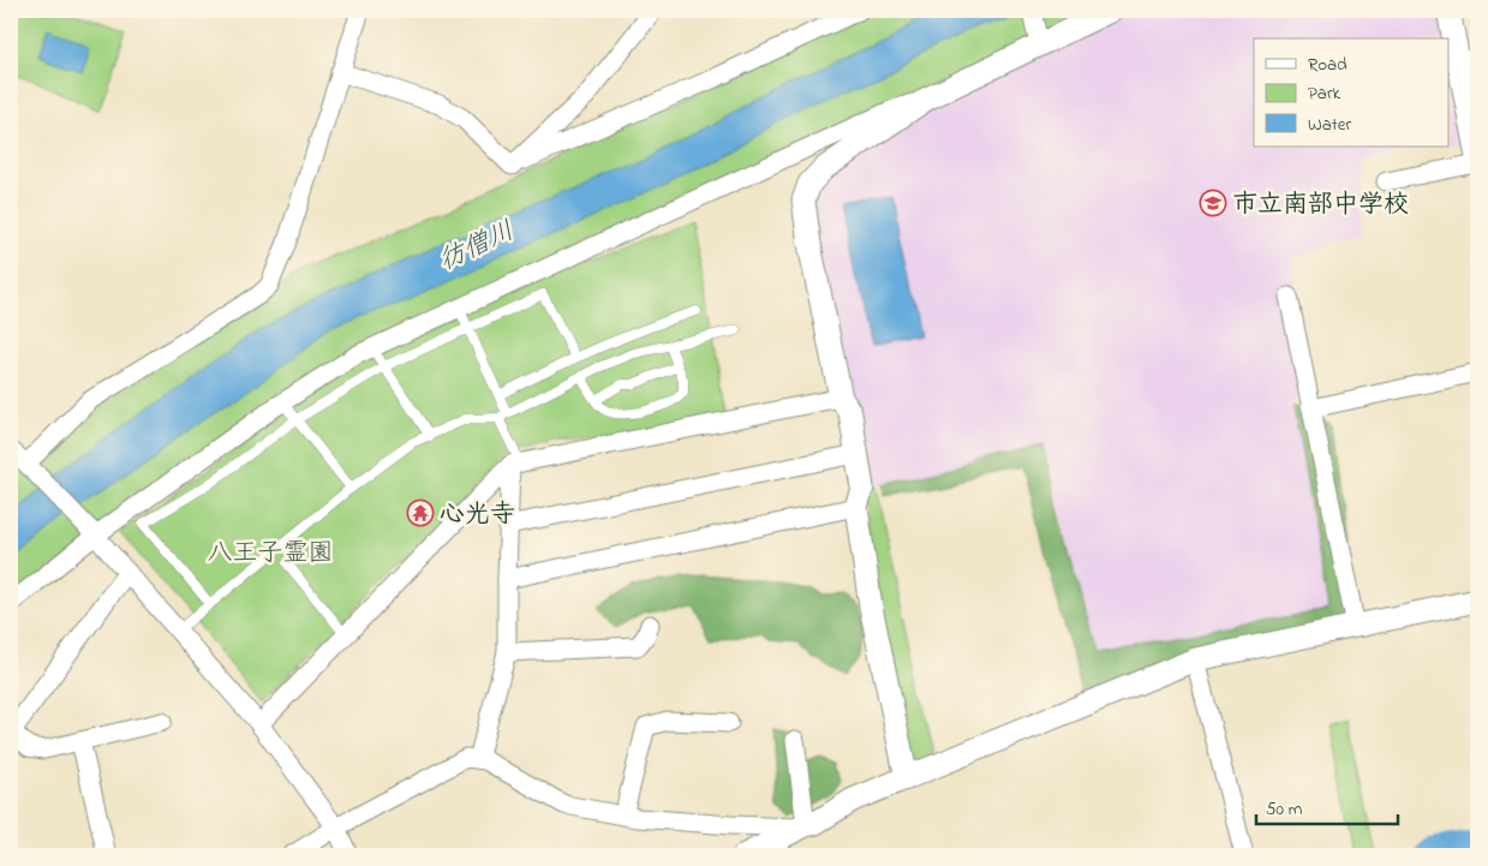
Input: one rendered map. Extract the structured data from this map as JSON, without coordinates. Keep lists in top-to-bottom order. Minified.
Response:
{"water":["彷僧川"],"parks":["八王子霊園"],"places":{"school or university":["市立南部中学校"],"temple":["心光寺"]},"legend":["Road","Park","Water"],"scale_bar":"50 m"}
